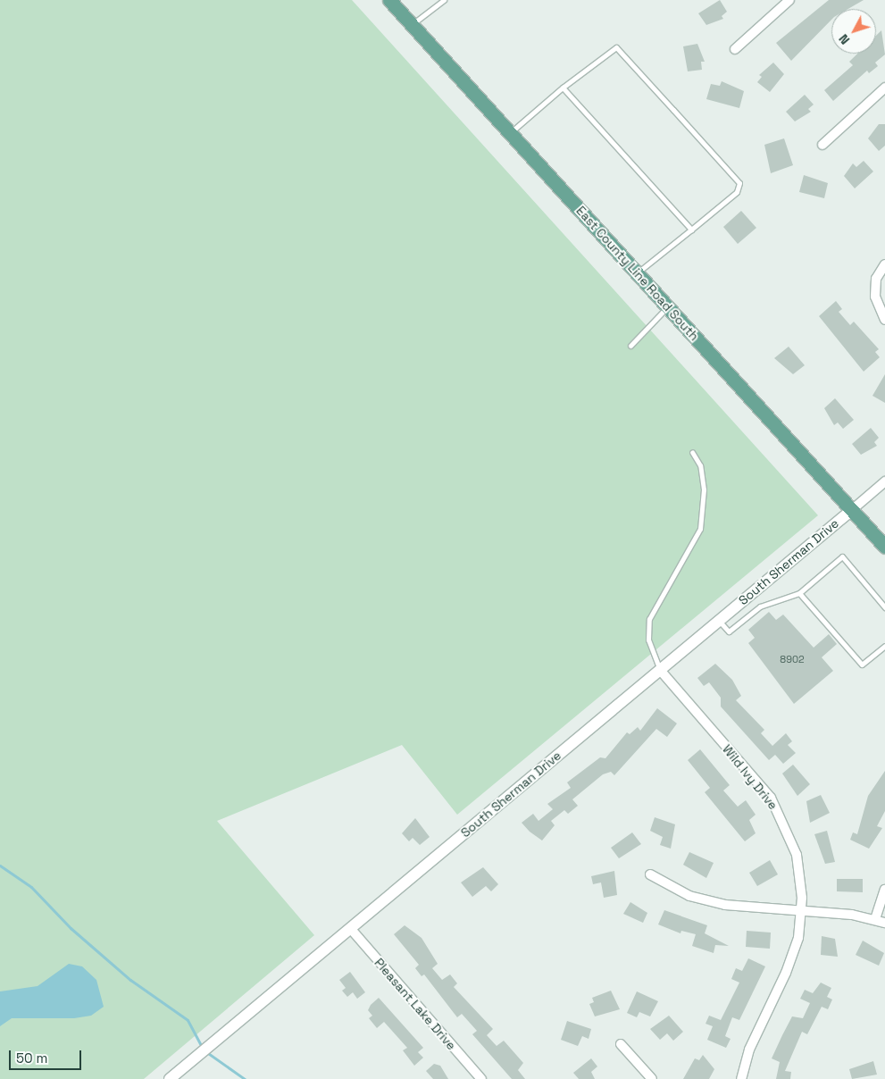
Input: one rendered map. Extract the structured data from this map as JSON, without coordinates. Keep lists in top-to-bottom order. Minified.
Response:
{"streets":{"main road":["East County Line Road South"],"street":["South Sherman Drive","Wild Ivy Drive","Pleasant Lake Drive"]},"crossings":[["East County Line Road South","South Sherman Drive"],["South Sherman Drive","Wild Ivy Drive"],["South Sherman Drive","Pleasant Lake Drive"]],"house_numbers":["8902"],"scale_bar":"50 m","north":"bottom left"}
